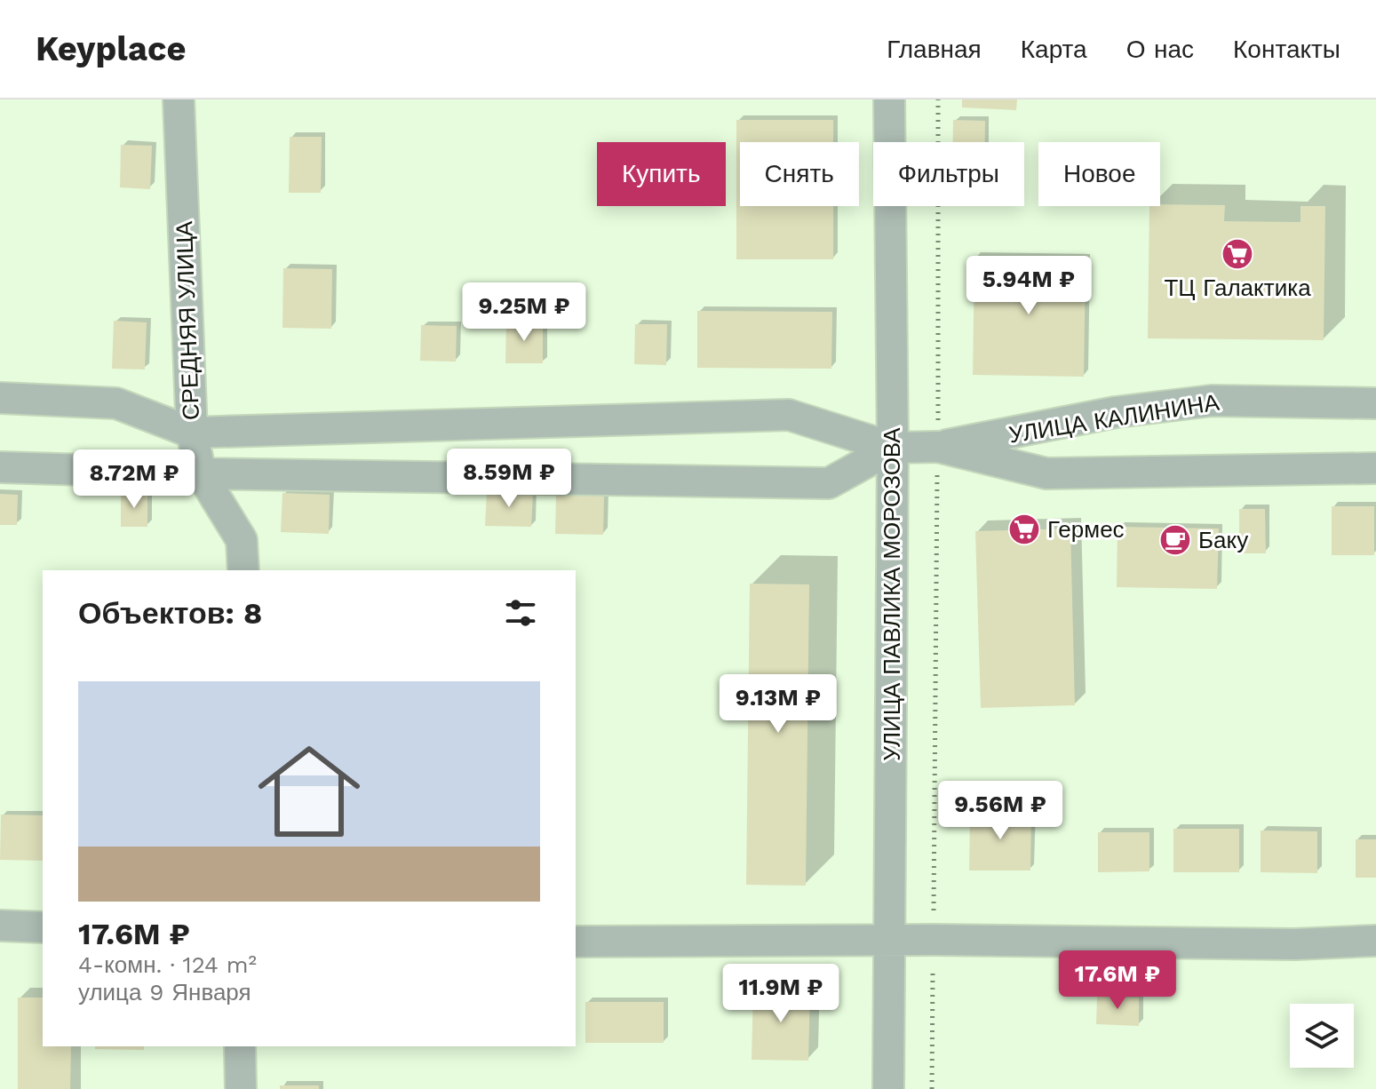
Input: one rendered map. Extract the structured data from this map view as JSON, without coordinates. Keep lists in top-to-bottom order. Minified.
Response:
{"streets":{"street":["СРЕДНЯЯ УЛИЦА","УЛИЦА КАЛИНИНА","УЛИЦА ПАВЛИКА МОРОЗОВА"]},"crossings":[["СРЕДНЯЯ УЛИЦА","УЛИЦА КАЛИНИНА"],["УЛИЦА КАЛИНИНА","УЛИЦА ПАВЛИКА МОРОЗОВА"]],"places":{"supermarket":["ТЦ Галактика","Гермес"],"cafe":["Баку"]},"page":{"header":"Keyplace","nav":["Главная","Карта","О нас","Контакты"],"chip":["Купить","Снять","Фильтры","Новое"],"price":["5.94M ₽","9.25M ₽","8.59M ₽","8.72M ₽","9.13M ₽","9.56M ₽","17.6M ₽","11.9M ₽"],"heading":"Объектов: 8","list":[{"name":"17.6M ₽","note":"4-комн. · 124 m² · улица 9 Января"}]}}
